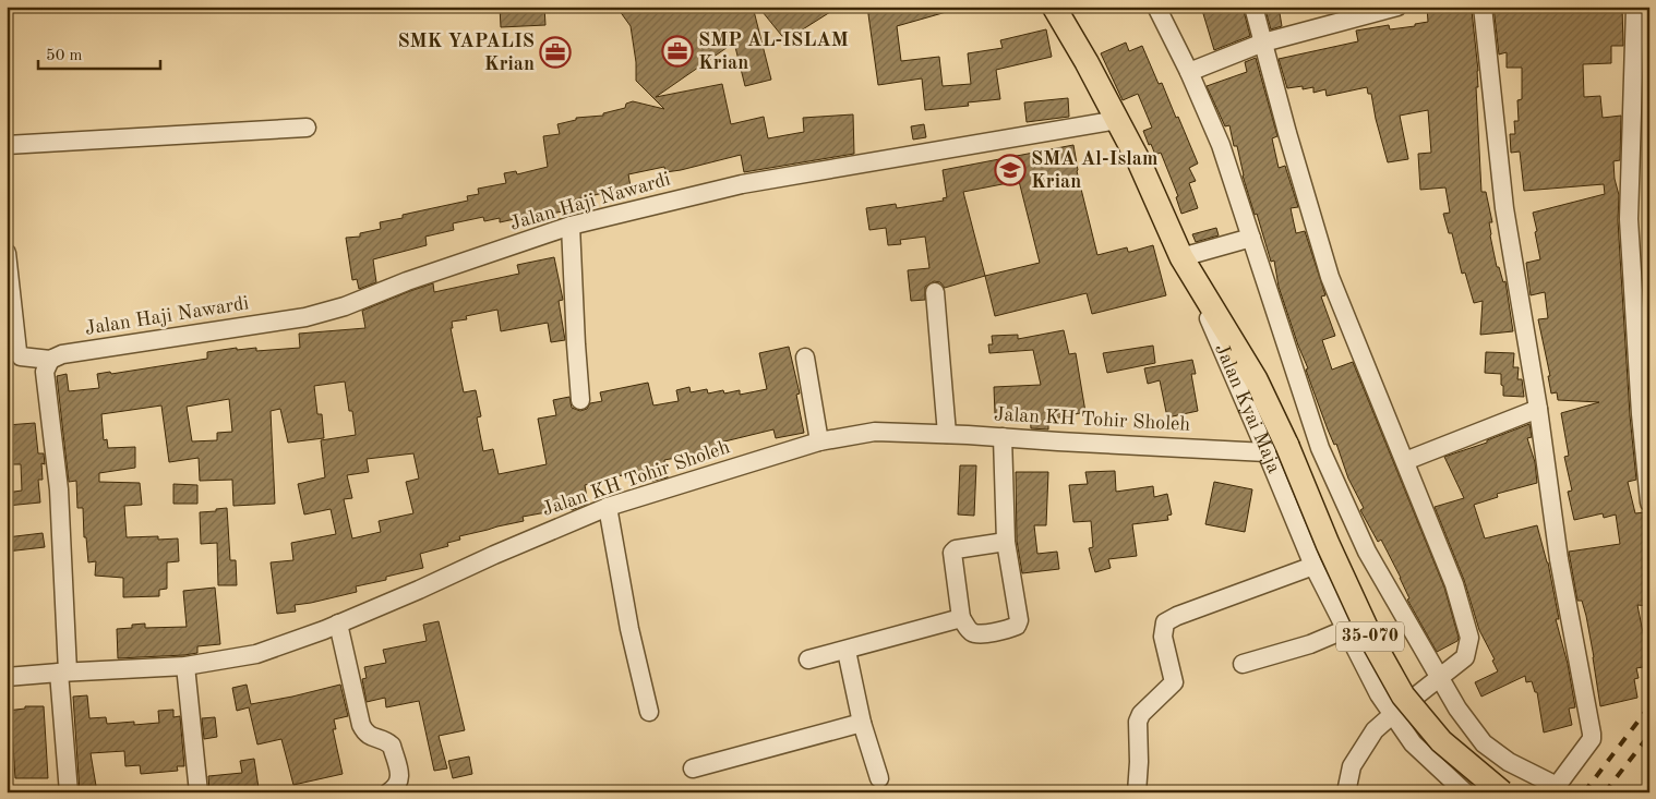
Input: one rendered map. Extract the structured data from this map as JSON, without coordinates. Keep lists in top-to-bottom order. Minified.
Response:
{"streets":{"main road":["35-070"],"street":["Jalan Haji Nawardi","Jalan Kyai Maja","Jalan KH Tohir Sholeh"]},"crossings":[["Jalan Haji Nawardi","35-070"],["Jalan Kyai Maja","Jalan KH Tohir Sholeh"],["Jalan Kyai Maja","35-070"],["Jalan KH Tohir Sholeh","35-070"]],"places":{"office":["SMP AL-ISLAM Krian","SMK YAPALIS Krian"],"school or university":["SMA Al-Islam Krian"]},"scale_bar":"50 m"}
